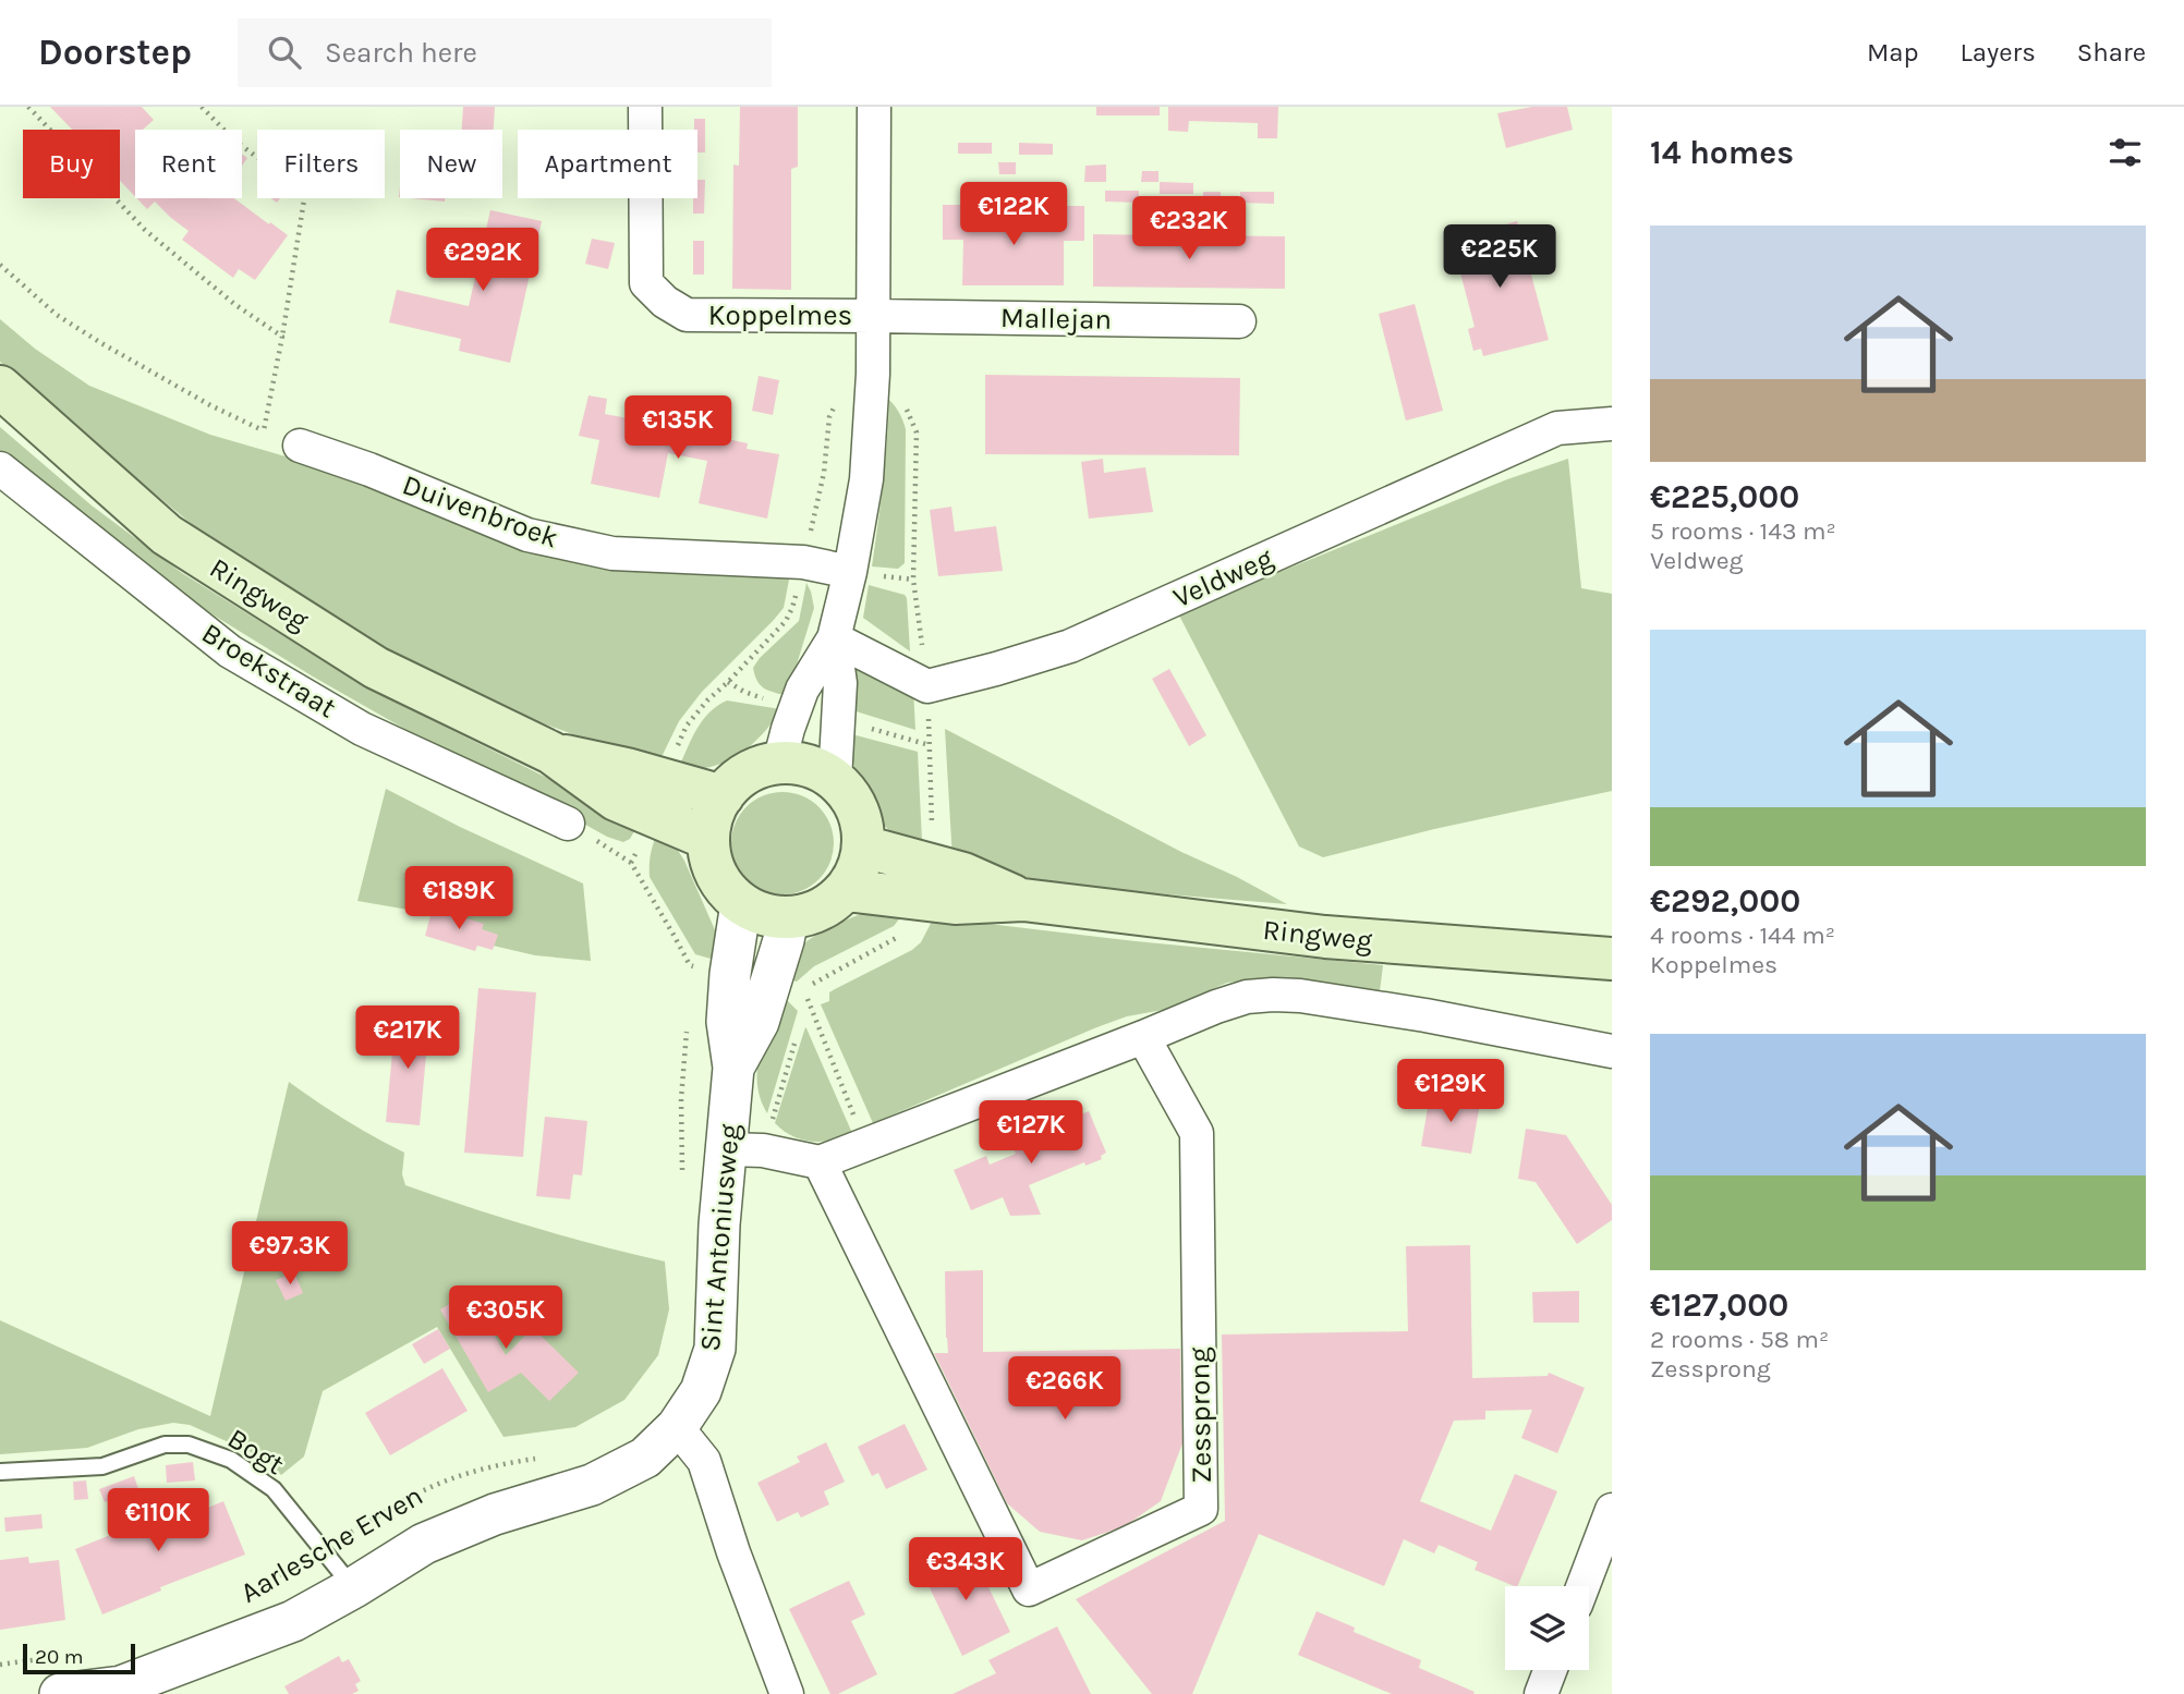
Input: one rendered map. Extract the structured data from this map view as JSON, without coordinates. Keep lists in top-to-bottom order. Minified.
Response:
{"streets":{"main road":["Ringweg"],"street":["Koppelmes","Mallejan","Duivenbroek","Veldweg","Broekstraat","Sint Antoniusweg","Zessprong","Aarlesche Erven"],"lane":["Bogt"]},"crossings":[["Koppelmes","Mallejan"],["Ringweg","Sint Antoniusweg"],["Sint Antoniusweg","Aarlesche Erven"],["Bogt","Aarlesche Erven"]],"scale_bar":"20 m","page":{"header":"Doorstep","search":"Search here","nav":["Map","Layers","Share"],"heading":"14 homes","chip":["Buy","Rent","Filters","New","Apartment"],"price":["€122K","€232K","€225K","€292K","€135K","€189K","€217K","€129K","€127K","€97.3K","€305K","€266K","€110K","€343K"],"list":[{"name":"€225,000","note":"5 rooms · 143 m² · Veldweg"},{"name":"€292,000","note":"4 rooms · 144 m² · Koppelmes"},{"name":"€127,000","note":"2 rooms · 58 m² · Zessprong"}],"scale":"20 m"}}
